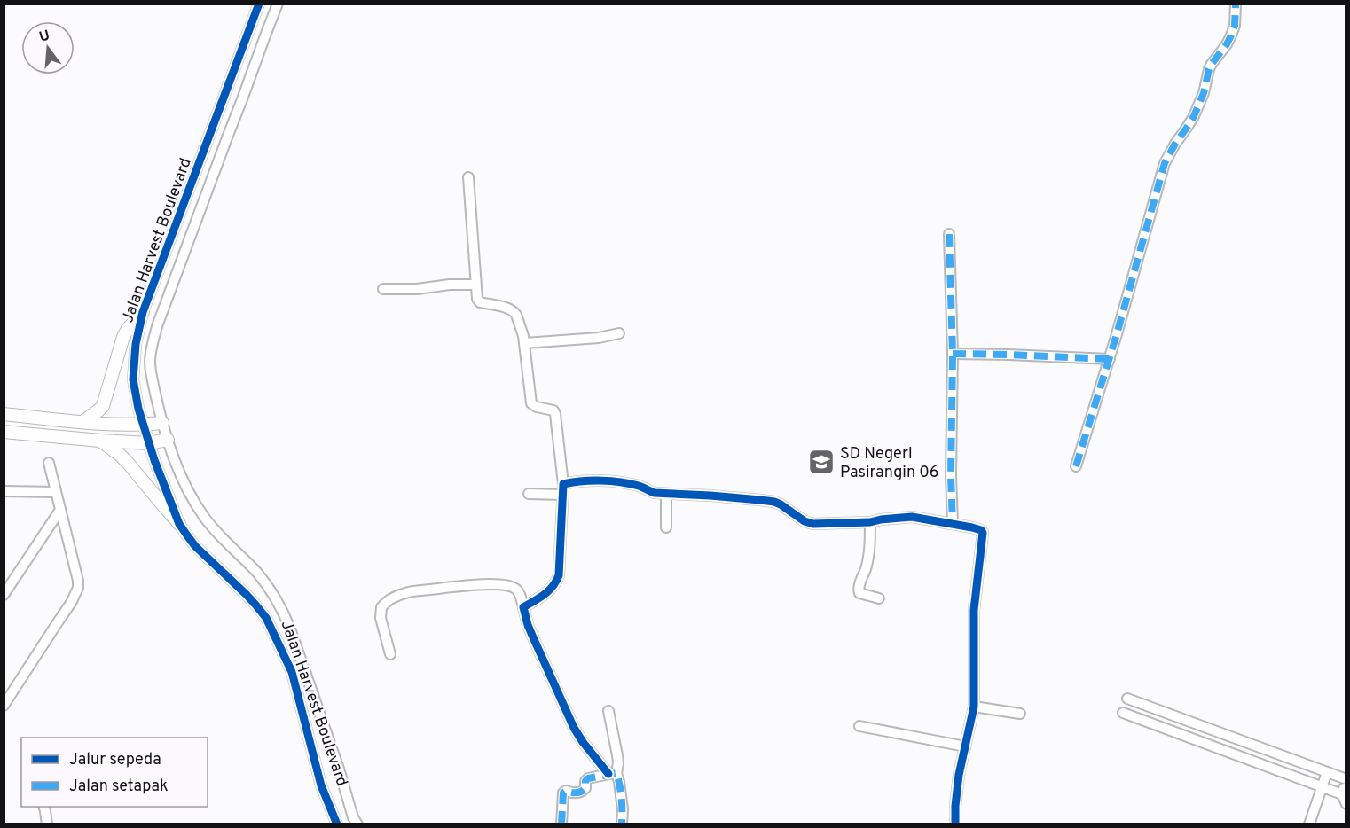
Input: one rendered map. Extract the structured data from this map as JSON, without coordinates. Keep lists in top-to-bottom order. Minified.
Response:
{"streets":{"street":["Jalan Harvest Boulevard"]},"places":{"school or university":["SD Negeri Pasirangin 06"]},"legend":["Jalur sepeda","Jalan setapak"],"north":"top"}
